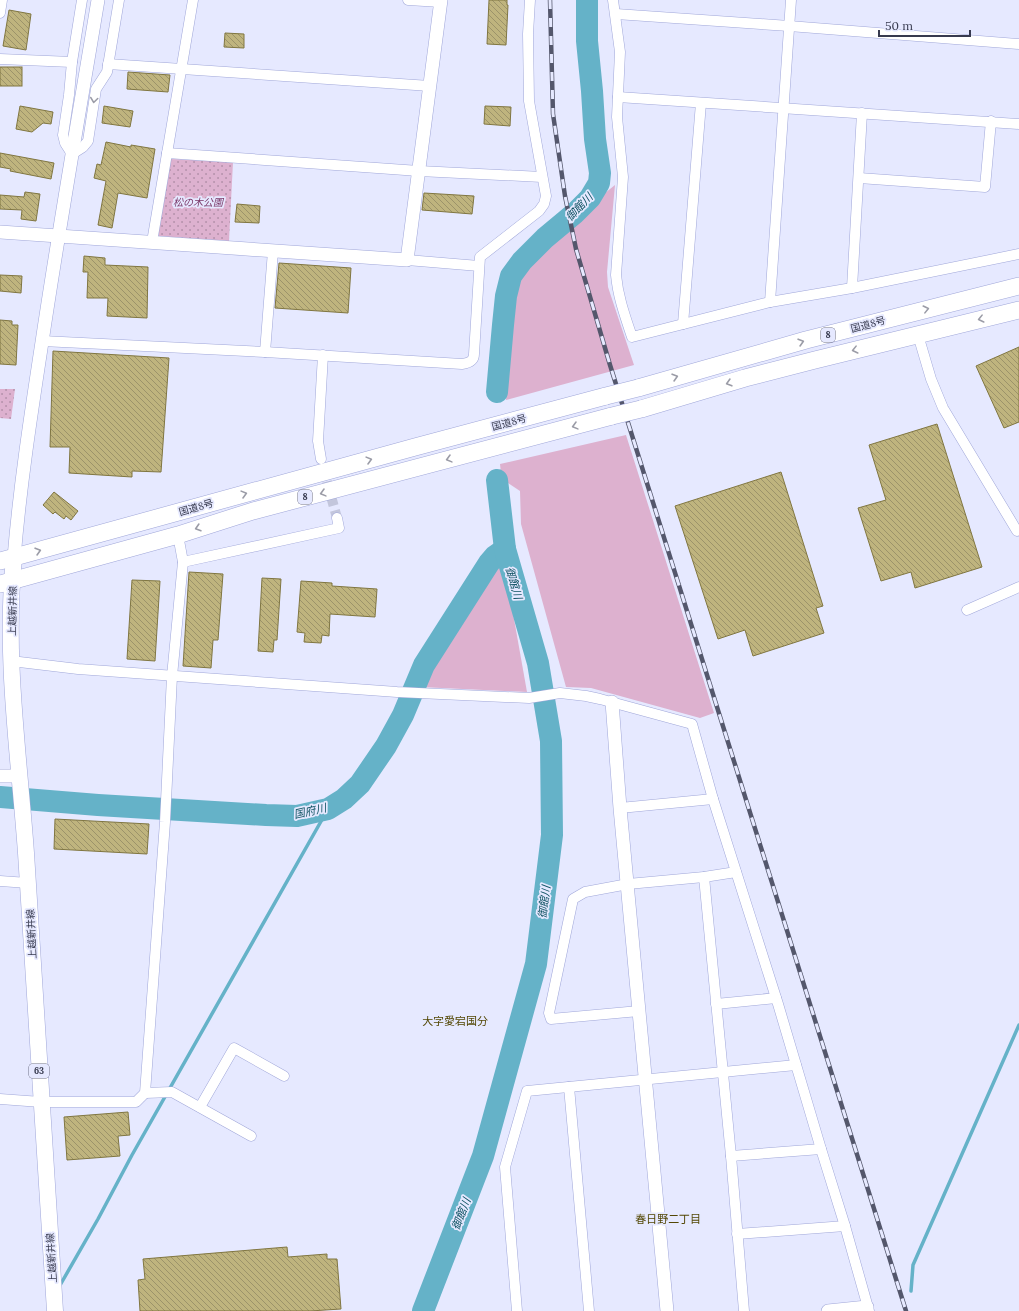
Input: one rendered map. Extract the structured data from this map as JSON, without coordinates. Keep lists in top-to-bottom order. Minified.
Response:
{"streets":{"highway":["国道8号","8"],"main road":["上越新井線","63"]},"crossings":[["国道8号","上越新井線"]],"districts":["大字愛宕国分","春日野二丁目"],"water":["御館川","国府川"],"parks":["松の木公園"],"scale_bar":"50 m"}
